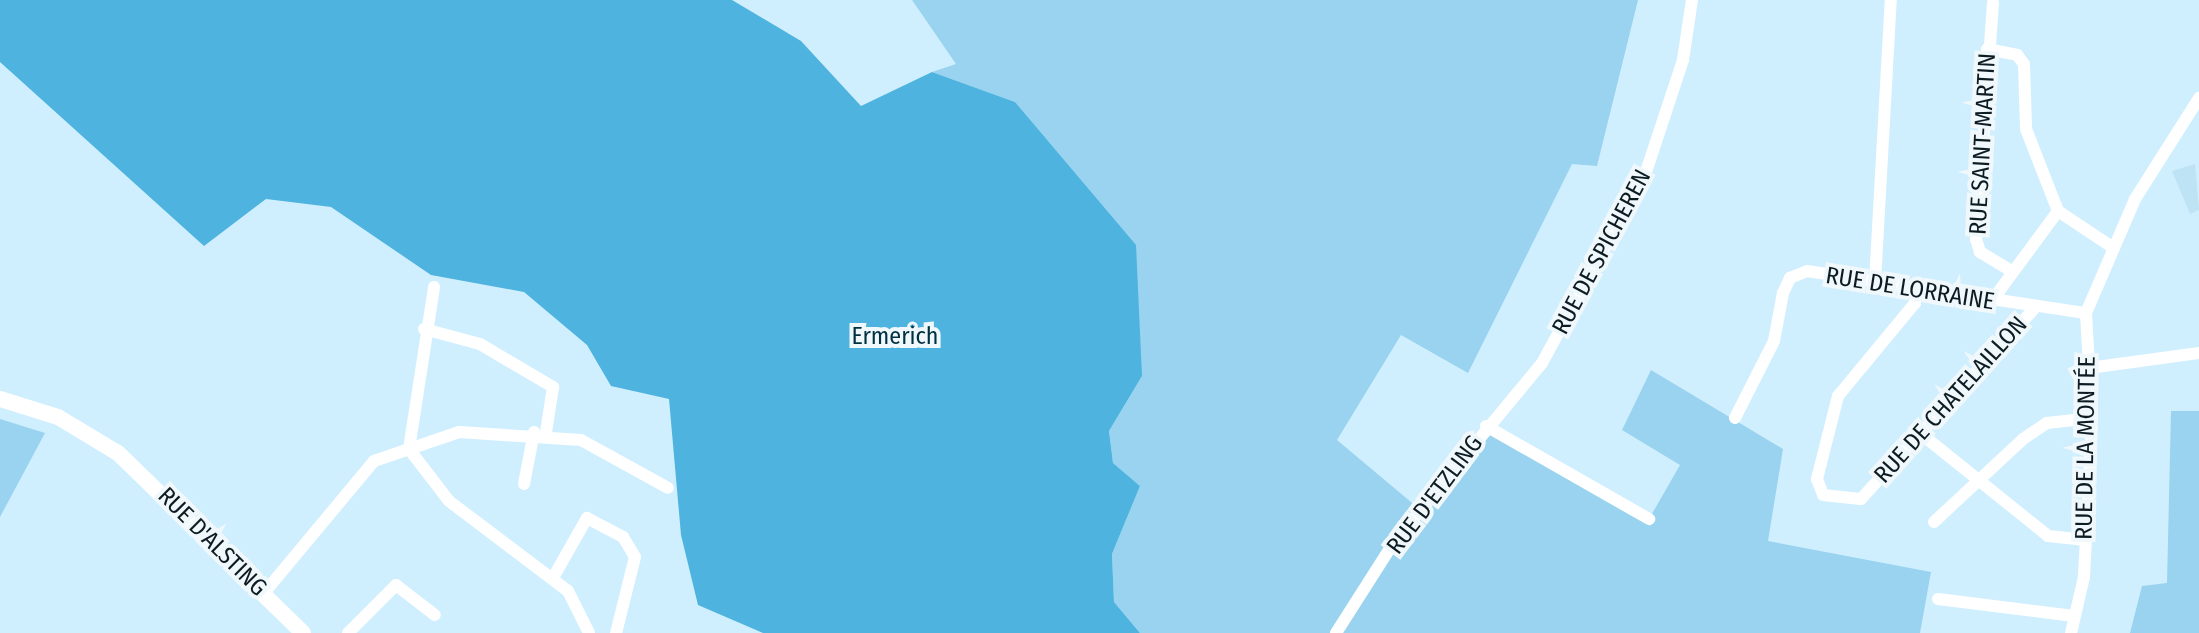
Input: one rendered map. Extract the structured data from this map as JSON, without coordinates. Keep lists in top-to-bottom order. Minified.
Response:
{"streets":{"main road":["RUE D'ALSTING"],"street":["RUE SAINT-MARTIN","RUE DE SPICHEREN","RUE DE LORRAINE","RUE DE CHATELAILLON","RUE DE LA MONTÉE","RUE D'ETZLING"]},"crossings":[["RUE DE SPICHEREN","RUE D'ETZLING"],["RUE DE LORRAINE","RUE DE CHATELAILLON"],["RUE DE LORRAINE","RUE DE LA MONTÉE"]],"parks":["Ermerich"]}
